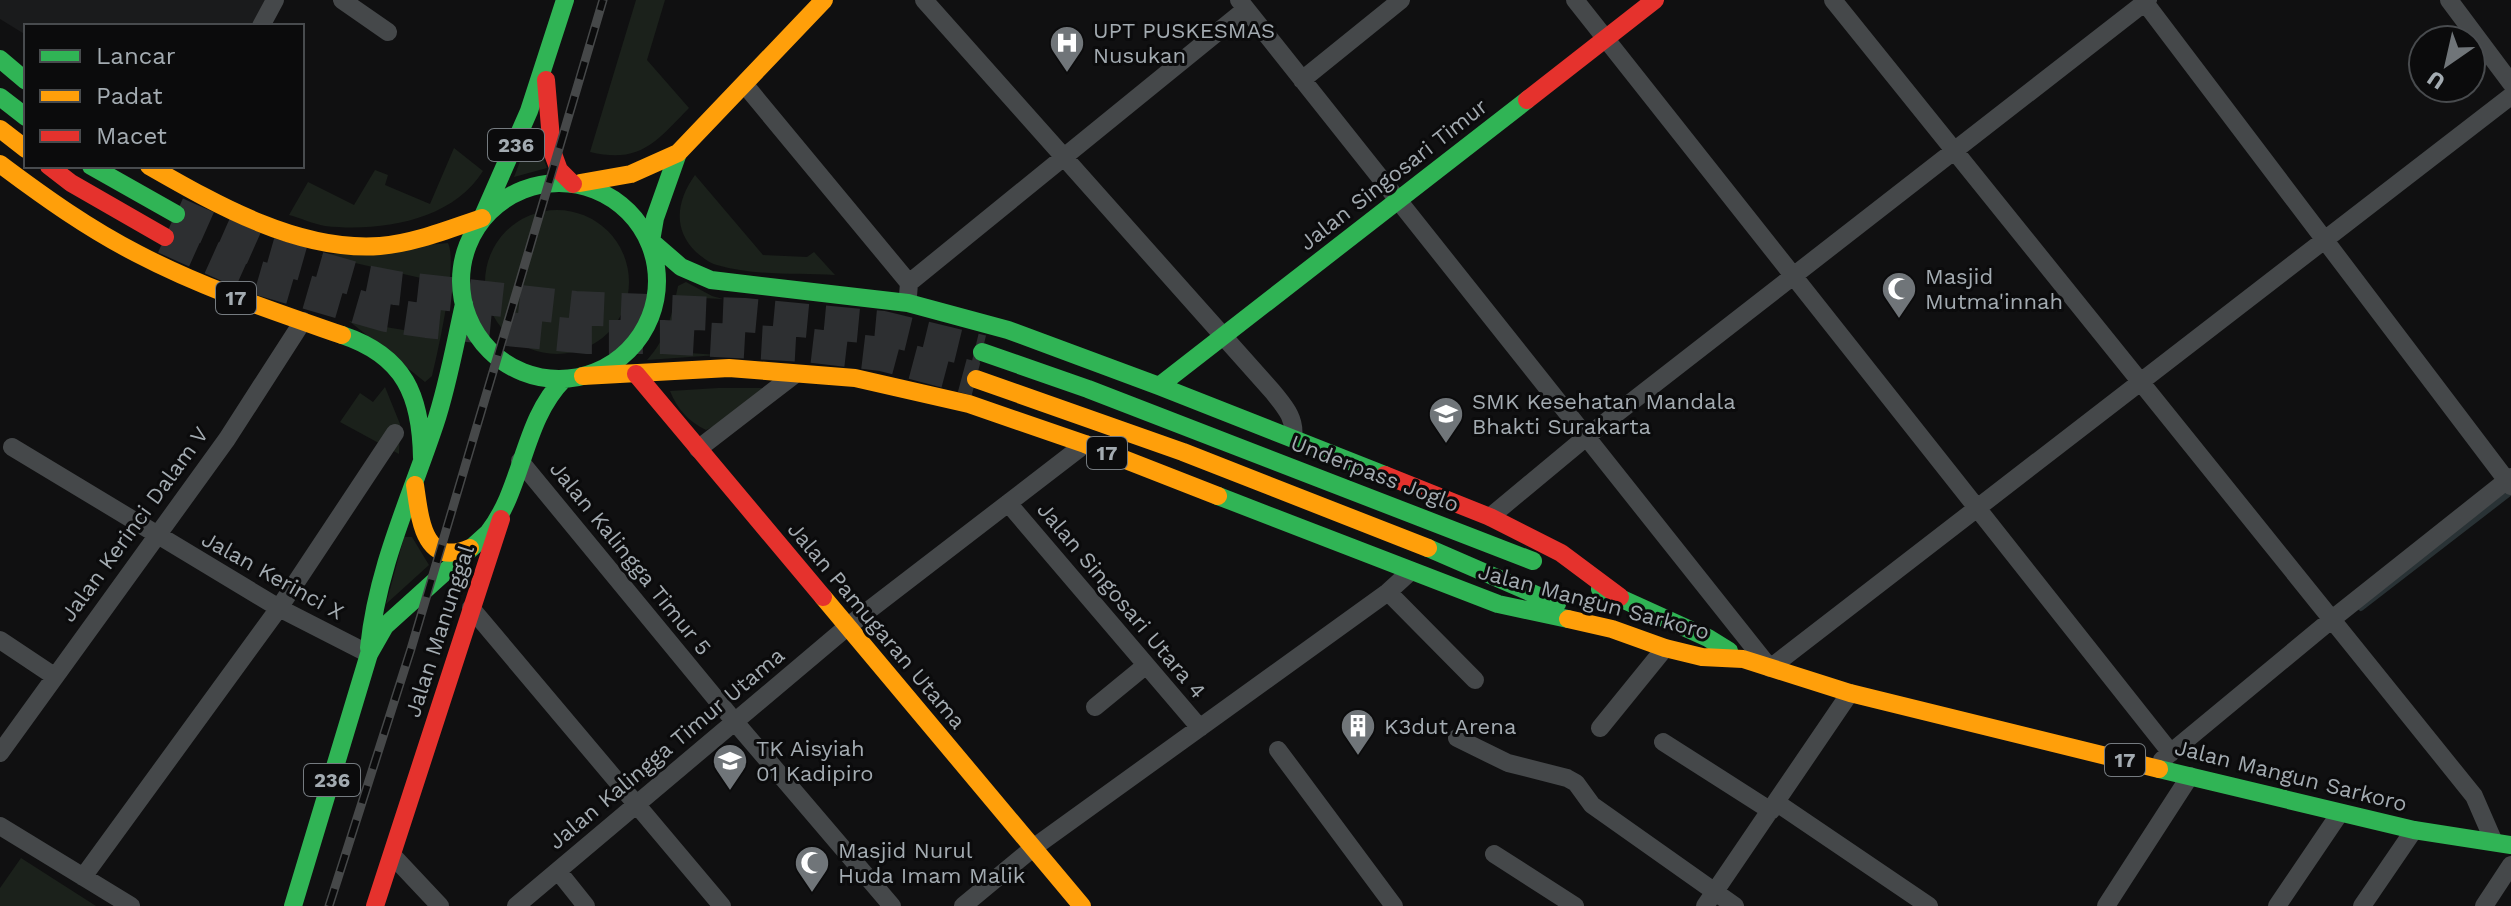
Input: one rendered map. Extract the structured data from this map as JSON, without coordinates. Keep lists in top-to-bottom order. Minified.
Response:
{"streets":{"main road":["236","Jalan Singosari Timur","17","Underpass Joglo","Jalan Mangun Sarkoro","Jalan Pamugaran Utama","Jalan Manunggal"],"street":["Jalan Kerinci Dalam V","Jalan Kalingga Timur 5","Jalan Kerinci X","Jalan Singosari Utara 4","Jalan Kalingga Timur Utama"]},"crossings":[["236","17"],["236","Jalan Kerinci X"],["236","Jalan Mangun Sarkoro"],["236","Jalan Manunggal"],["Jalan Singosari Timur","Jalan Mangun Sarkoro"],["17","Jalan Kerinci Dalam V"],["17","Jalan Mangun Sarkoro"],["17","Jalan Manunggal"],["Underpass Joglo","Jalan Mangun Sarkoro"],["Jalan Kerinci Dalam V","Jalan Kerinci X"],["Jalan Kalingga Timur 5","Jalan Manunggal"],["Jalan Kalingga Timur 5","Jalan Kalingga Timur Utama"],["Jalan Singosari Utara 4","Jalan Kalingga Timur Utama"],["Jalan Mangun Sarkoro","Jalan Pamugaran Utama"],["Jalan Mangun Sarkoro","Jalan Manunggal"],["Jalan Mangun Sarkoro","Jalan Kalingga Timur Utama"],["Jalan Pamugaran Utama","Jalan Kalingga Timur Utama"]],"places":{"hospital":["UPT PUSKESMAS Nusukan"],"mosque":["Masjid Mutma'innah","Masjid Nurul Huda Imam Malik"],"school or university":["SMK Kesehatan Mandala Bhakti Surakarta","TK Aisyiah 01 Kadipiro"],"building":["K3dut Arena"]},"legend":["Lancar","Padat","Macet"],"north":"bottom left"}
